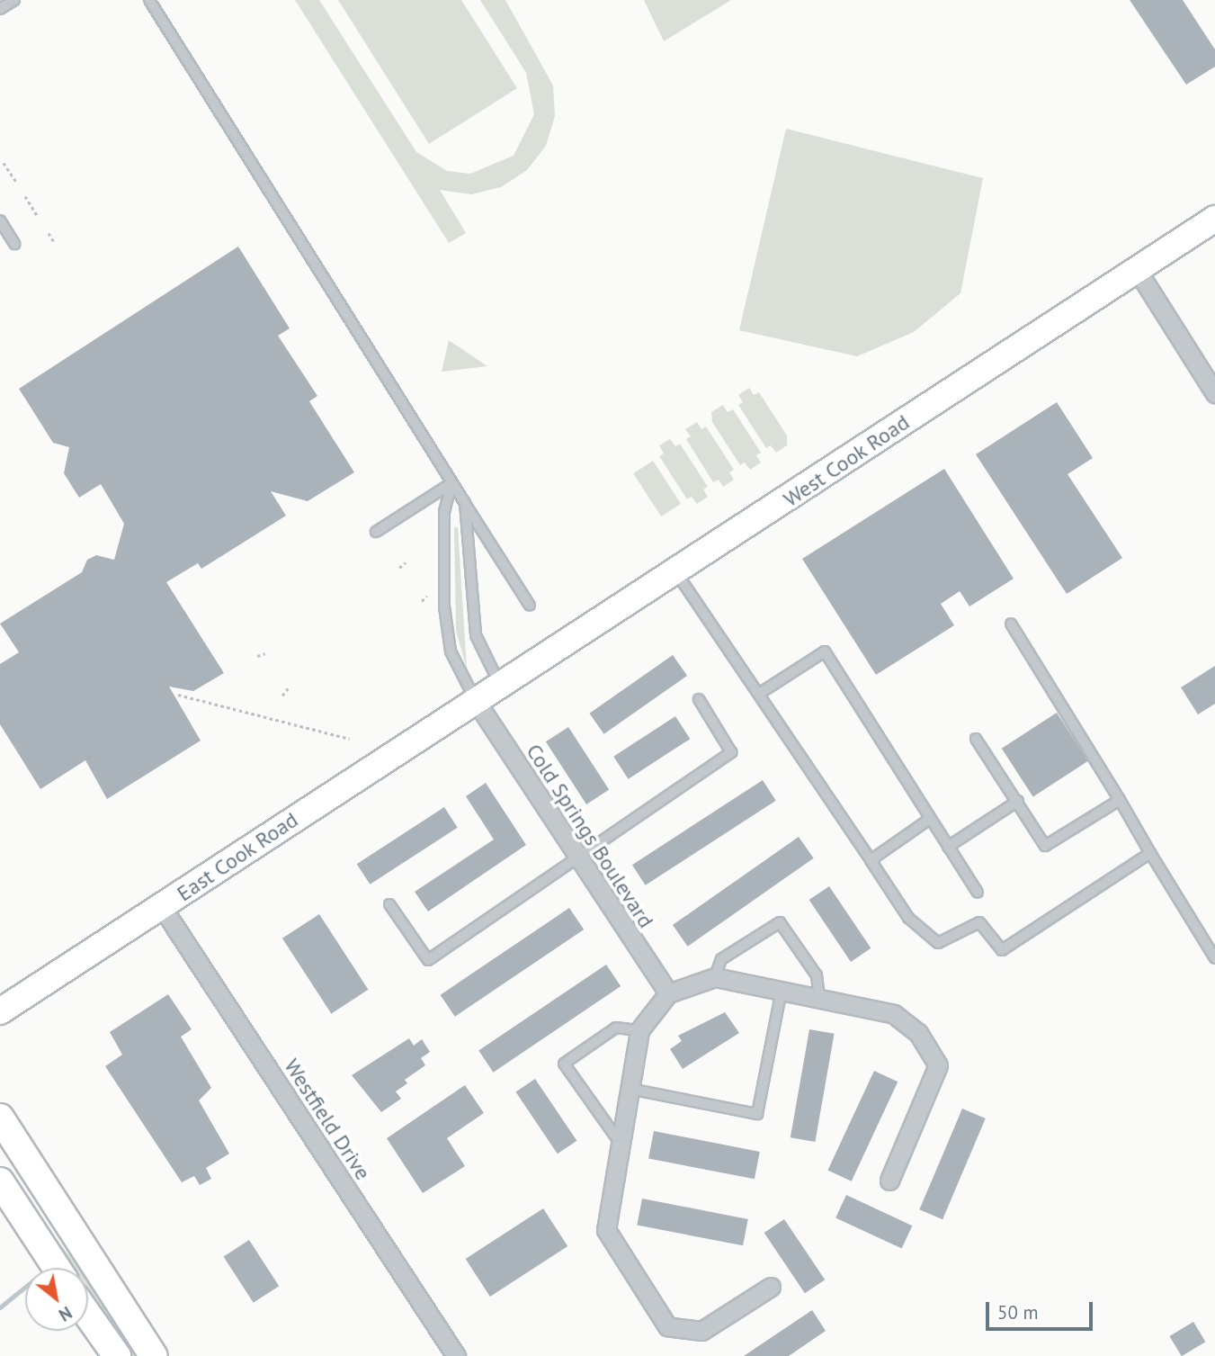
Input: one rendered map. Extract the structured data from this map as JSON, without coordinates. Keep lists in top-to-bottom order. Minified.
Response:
{"streets":{"main road":["West Cook Road","East Cook Road"],"street":["Cold Springs Boulevard","Westfield Drive"]},"crossings":[["West Cook Road","Cold Springs Boulevard"],["West Cook Road","East Cook Road"],["Cold Springs Boulevard","East Cook Road"],["East Cook Road","Westfield Drive"]],"scale_bar":"50 m","north":"bottom right"}
